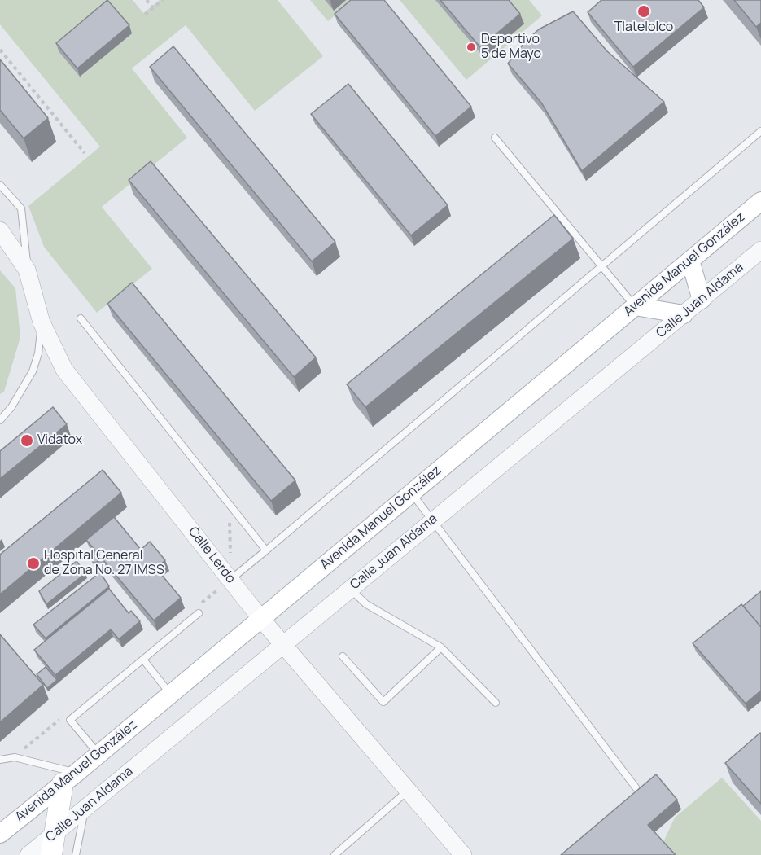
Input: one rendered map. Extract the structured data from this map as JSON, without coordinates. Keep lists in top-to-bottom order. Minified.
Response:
{"streets":{"main road":["Avenida Manuel González"],"street":["Calle Juan Aldama","Calle Lerdo"]},"crossings":[["Avenida Manuel González","Calle Lerdo"],["Calle Juan Aldama","Calle Lerdo"]],"places":["Tlatelolco","Deportivo 5 de Mayo","Vidatox","Hospital General de Zona No. 27 IMSS"]}
